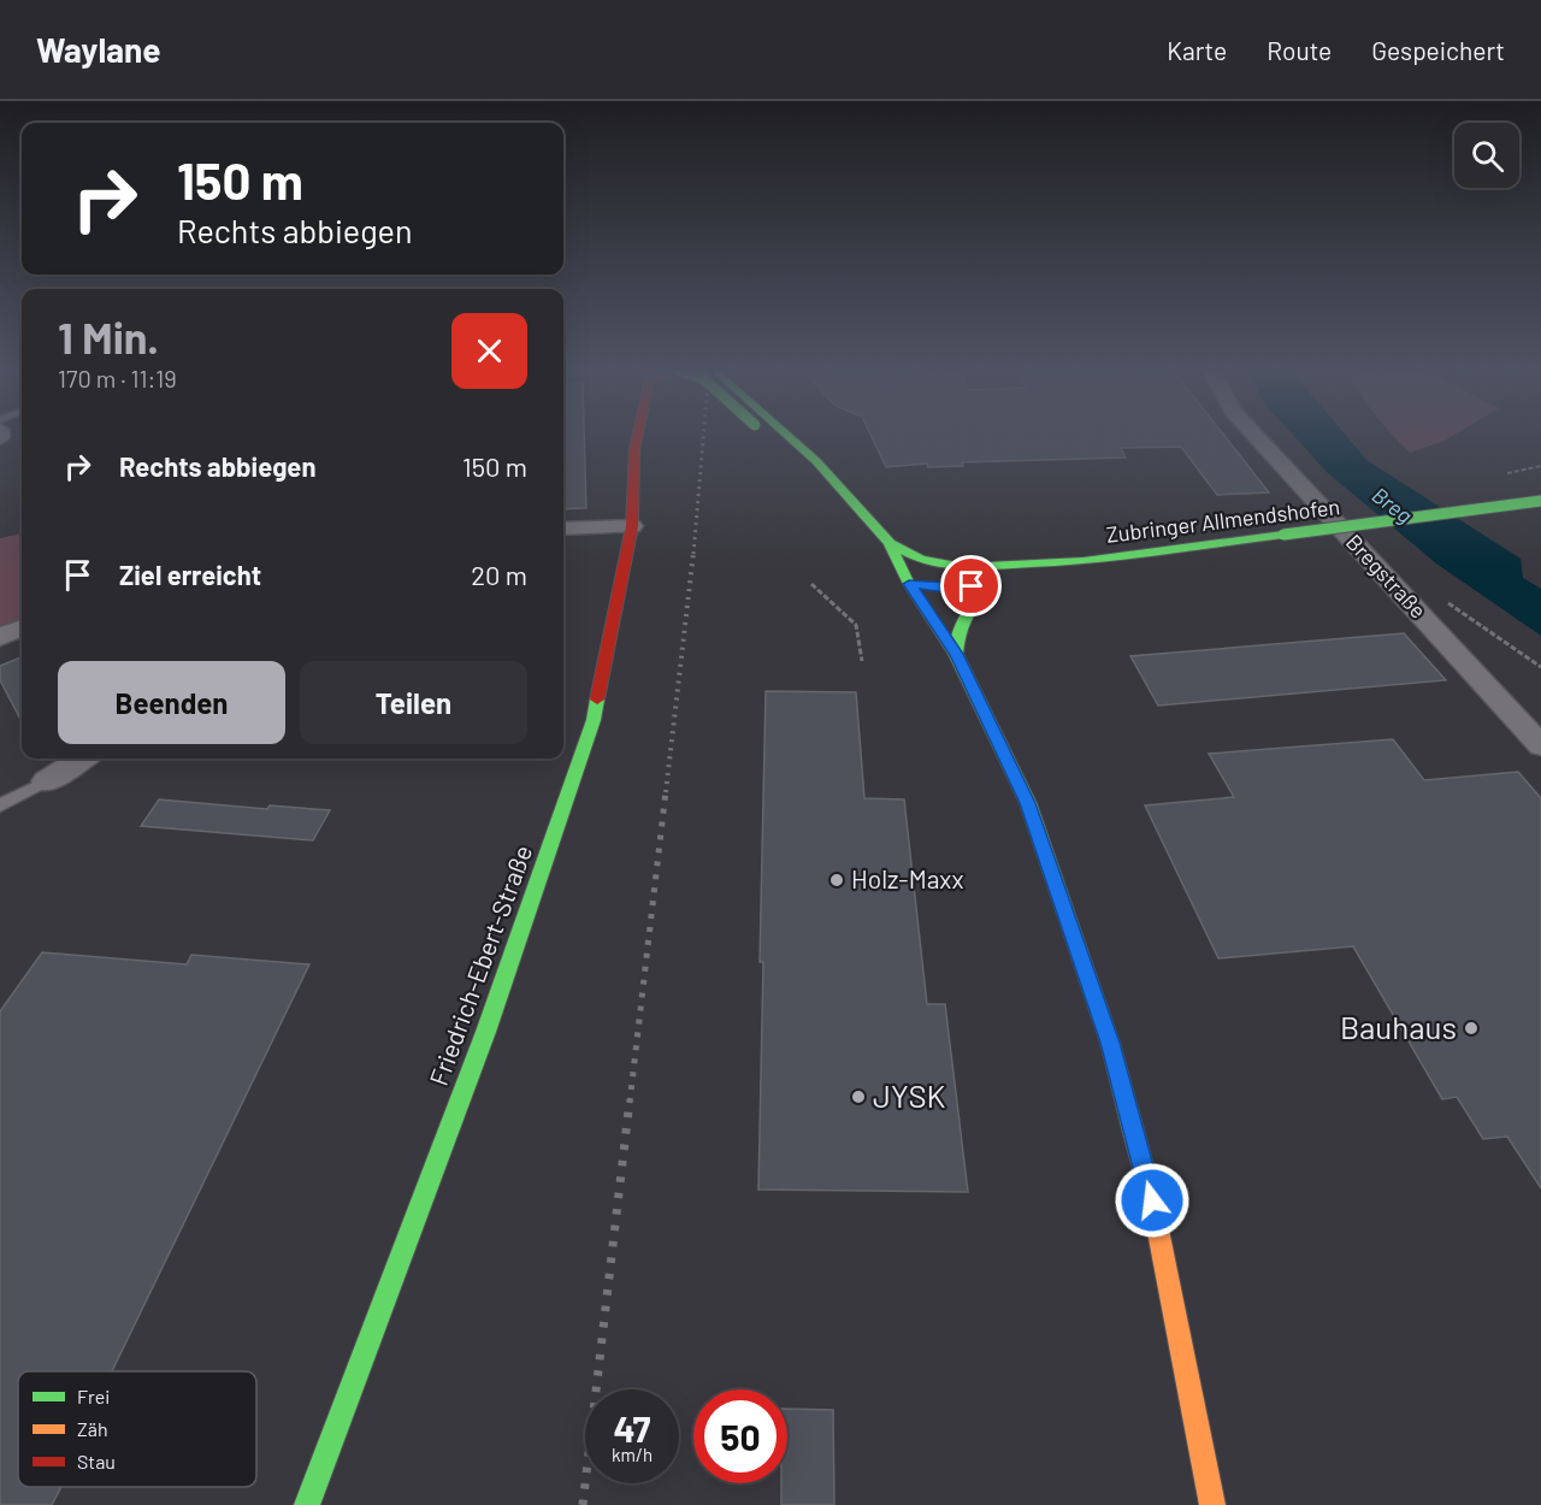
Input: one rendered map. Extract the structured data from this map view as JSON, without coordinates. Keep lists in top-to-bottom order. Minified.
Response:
{"streets":{"main road":["Zubringer Allmendshofen","Friedrich-Ebert-Straße"],"street":["Bregstraße"]},"water":["Breg"],"places":["Holz-Maxx","Bauhaus","JYSK"],"legend":["Frei","Zäh","Stau"],"page":{"header":"Waylane","nav":["Karte","Route","Gespeichert"],"turn":["150 m","Rechts abbiegen"],"heading":["1 Min.","170 m · 11:19"],"list":[{"name":"Rechts abbiegen","value":"150 m"},{"name":"Ziel erreicht","value":"20 m"}],"buttons":["Beenden","Teilen"],"speed":"47 km/h","limit":"50"}}
